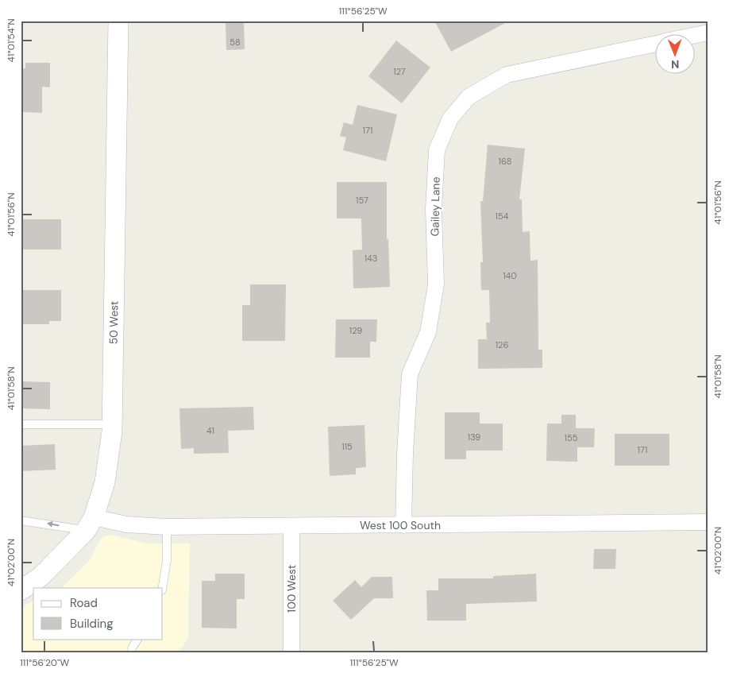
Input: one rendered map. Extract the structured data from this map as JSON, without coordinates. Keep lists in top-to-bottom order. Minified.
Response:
{"streets":{"street":["Gailey Lane","50 West","West 100 South","100 West"]},"crossings":[["Gailey Lane","West 100 South"],["50 West","West 100 South"],["West 100 South","100 West"]],"house_numbers":["58","127","171","168","157","154","143","140","129","126","41","139","155","115","171"],"legend":["Road","Building"],"north":"bottom","coordinates":["111°56'25\"W","41°01'54\"N","41°01'56\"N","41°01'58\"N","41°02'00\"N","111°56'20\"W"]}
